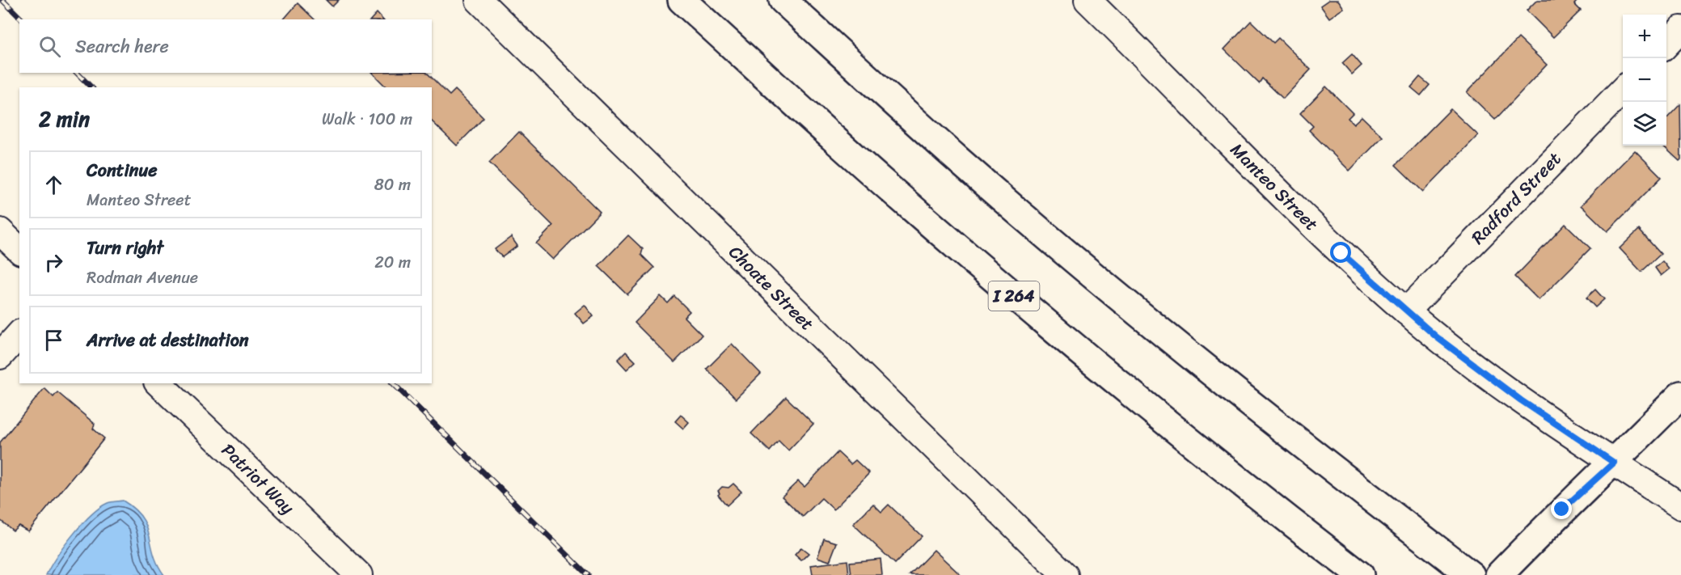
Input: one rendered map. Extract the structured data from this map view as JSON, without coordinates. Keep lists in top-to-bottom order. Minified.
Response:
{"streets":{"main road":["I 264"],"street":["Manteo Street","Radford Street","Choate Street","Patriot Way"]},"crossings":[["Manteo Street","Radford Street"]],"page":{"map_buttons":["+","−"],"search":"Search here","heading":["2 min","Walk · 100 m"],"list":[["Continue","Manteo Street","80 m"],["Turn right","Rodman Avenue","20 m"],"Arrive at destination"]}}
